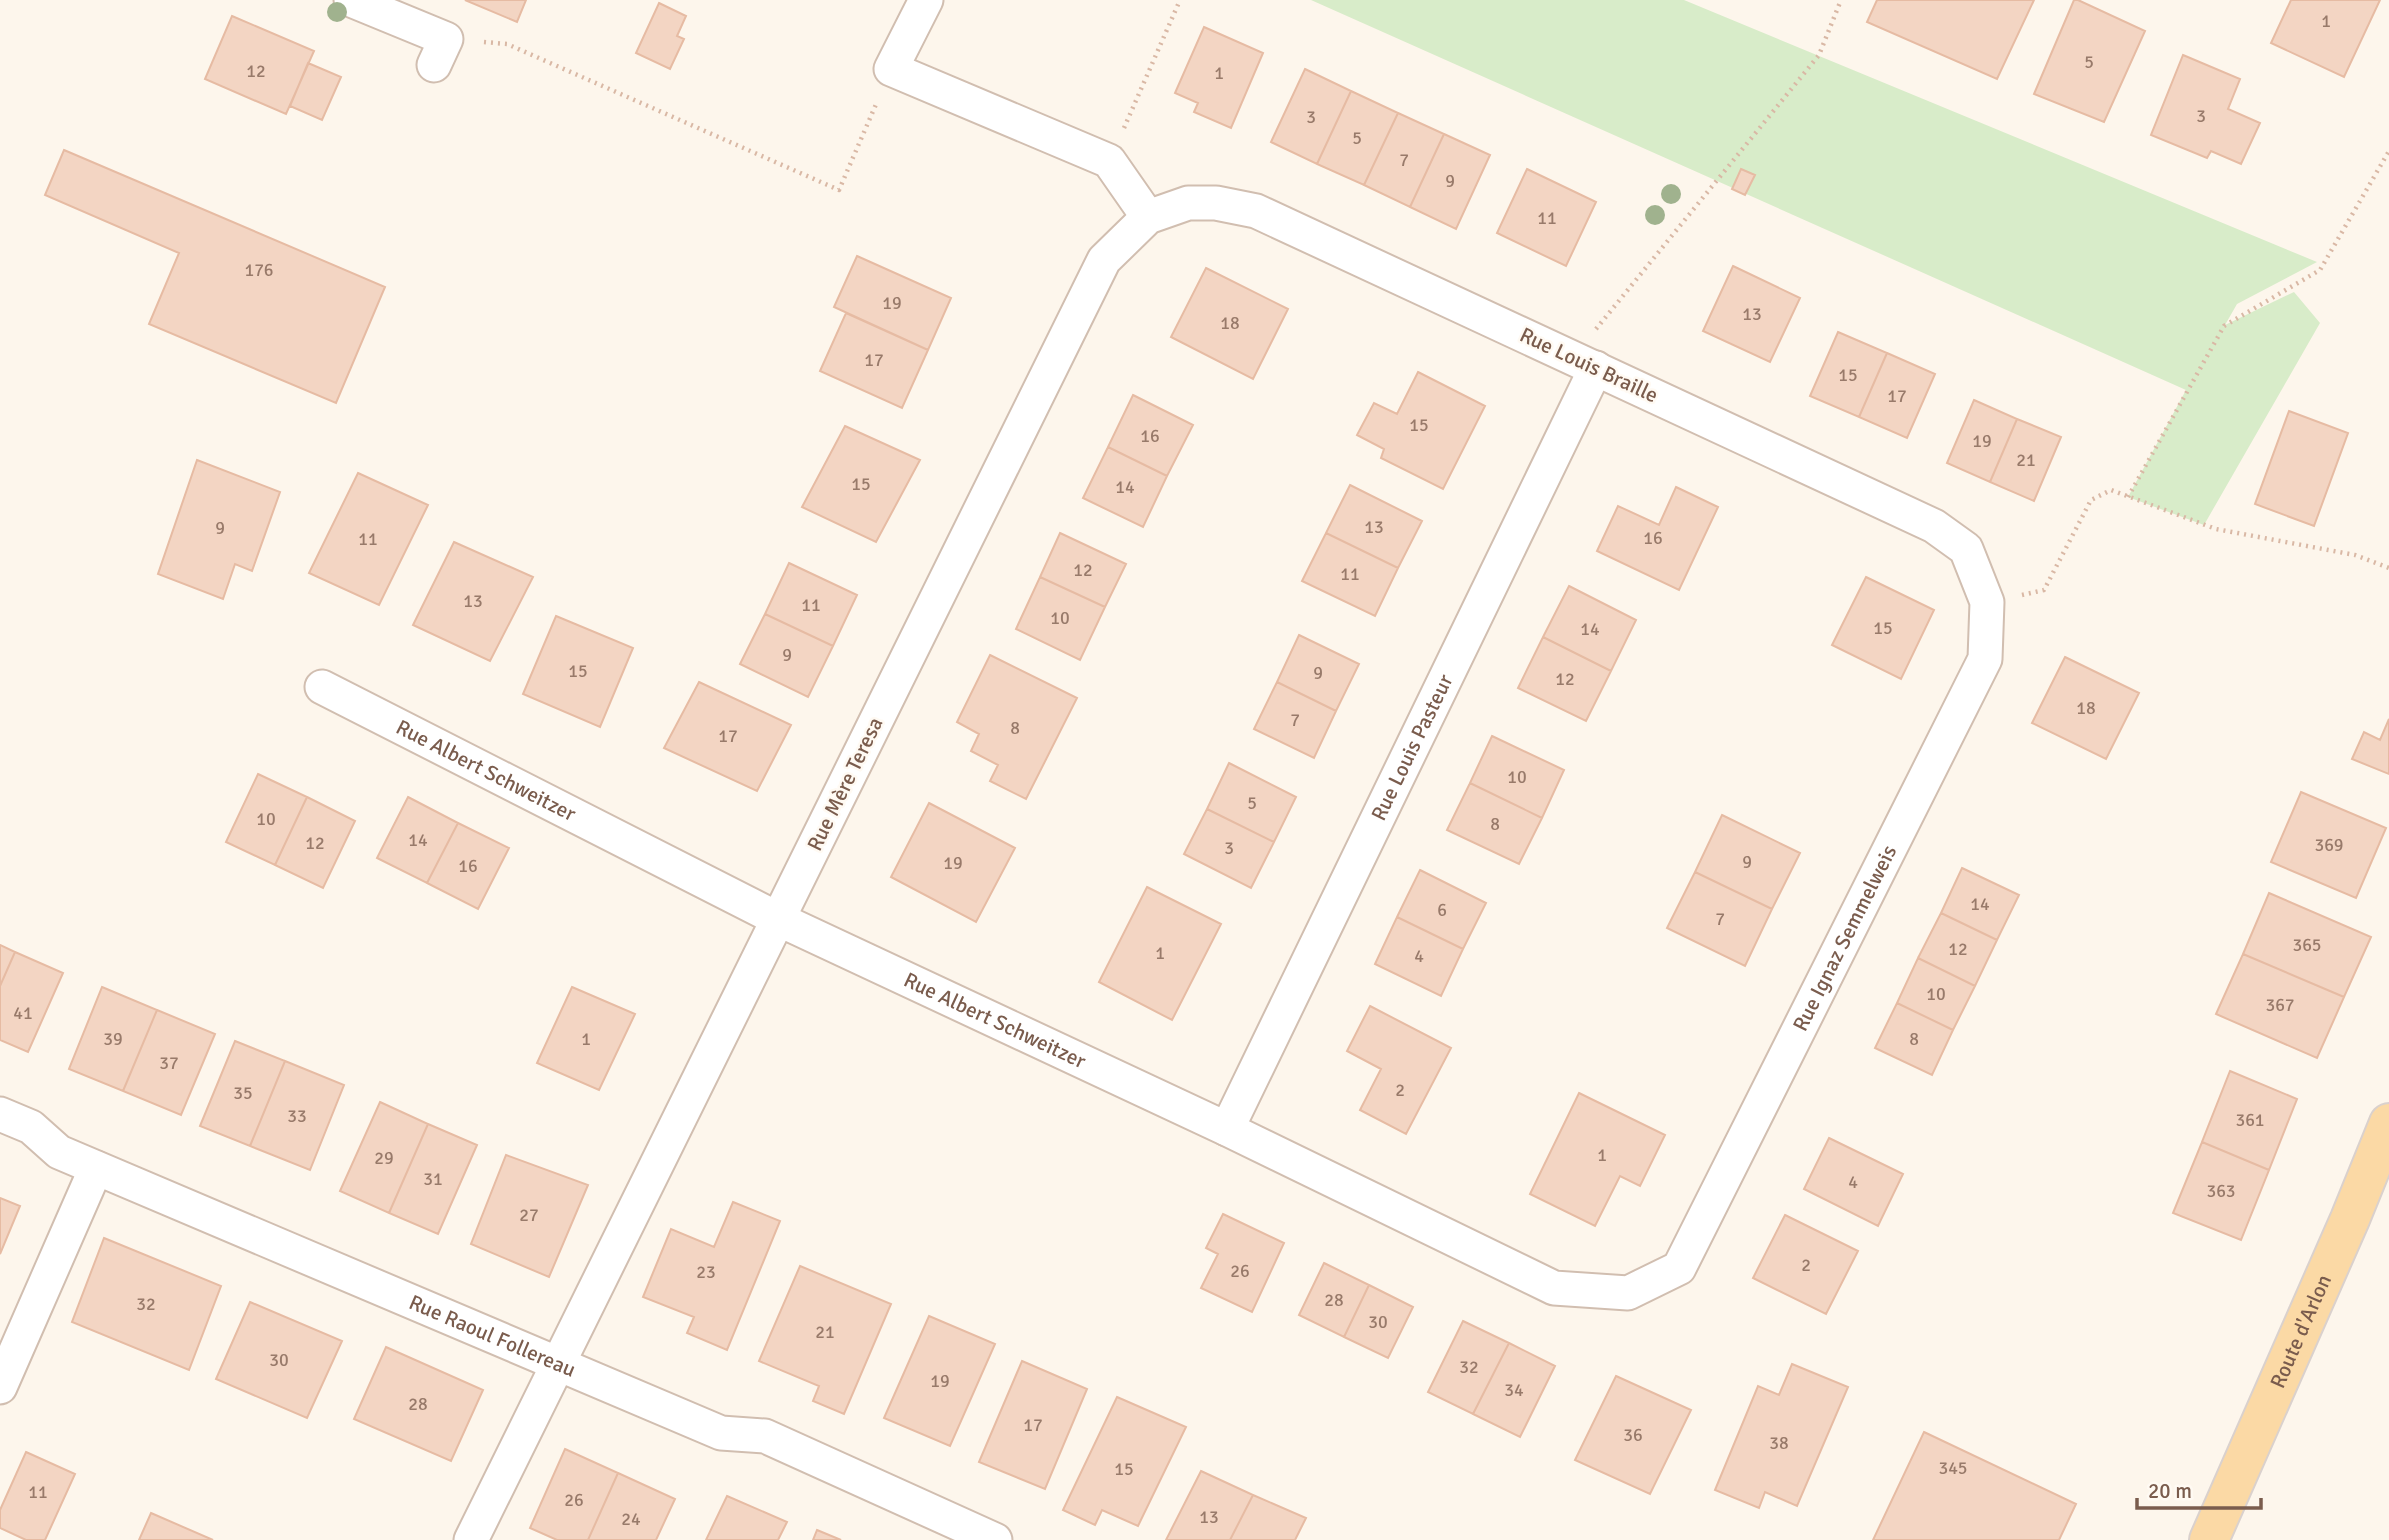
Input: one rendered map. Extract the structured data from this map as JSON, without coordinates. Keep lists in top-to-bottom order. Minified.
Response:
{"streets":{"main road":["Route d'Arlon"],"street":["Rue Louis Braille","Rue Louis Pasteur","Rue Albert Schweitzer","Rue Mère Teresa","Rue Ignaz Semmelweis","Rue Raoul Follereau"]},"crossings":[["Rue Louis Braille","Rue Louis Pasteur"],["Rue Louis Braille","Rue Mère Teresa"],["Rue Louis Braille","Rue Ignaz Semmelweis"],["Rue Louis Pasteur","Rue Albert Schweitzer"],["Rue Albert Schweitzer","Rue Mère Teresa"],["Rue Albert Schweitzer","Rue Ignaz Semmelweis"],["Rue Mère Teresa","Rue Raoul Follereau"]],"house_numbers":["1","5","12","1","3","3","5","7","9","11","176","19","13","18","17","15","17","15","16","19","21","15","14","13","9","16","11","12","11","13","11","10","15","14","9","15","9","12","18","7","8","17","10","5","10","8","14","12","369","3","9","19","16","14","6","7","365","12","1","4","10","367","41","39","1","8","37","2","35","33","361","1","29","31","4","363","27","2","26","23","28","32","30","21","30","32","19","34","28","17","36","38","345","15","11","26","13","24"],"scale_bar":"20 m"}
